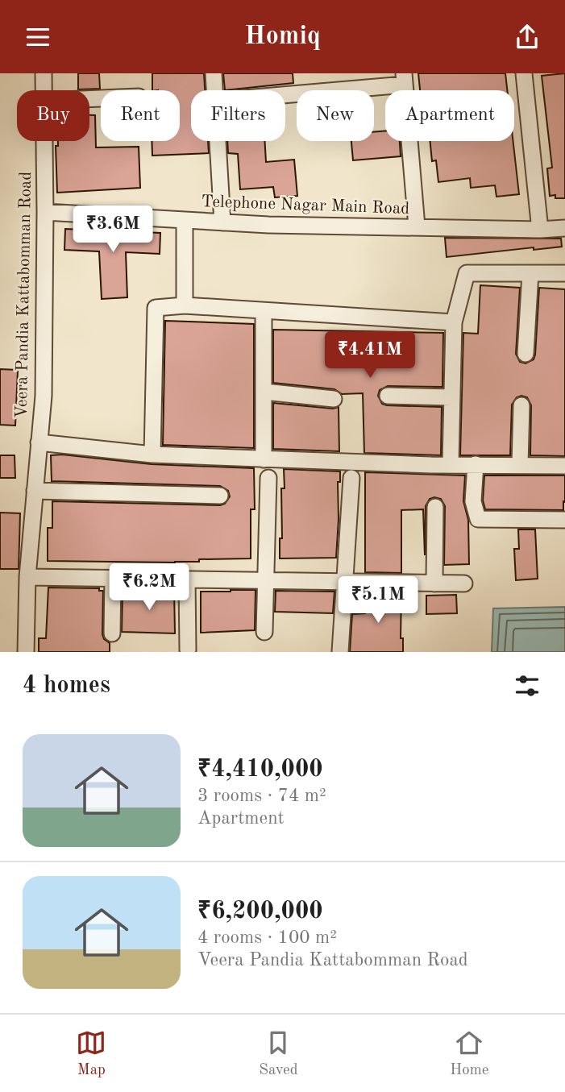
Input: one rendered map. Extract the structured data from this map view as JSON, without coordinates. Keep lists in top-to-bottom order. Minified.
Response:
{"streets":{"street":["Telephone Nagar Main Road","Veera Pandia Kattabomman Road"]},"crossings":[["Telephone Nagar Main Road","Veera Pandia Kattabomman Road"]],"page":{"header":"Homiq","chip":["Buy","Rent","Filters","New","Apartment"],"price":["₹3.6M","₹4.41M","₹6.2M","₹5.1M"],"heading":"4 homes","list":[{"name":"₹4,410,000","note":"3 rooms · 74 m² · Apartment"},{"name":"₹6,200,000","note":"4 rooms · 100 m² · Veera Pandia Kattabomman Road"}],"tabs":["Map","Saved","Home"]}}
